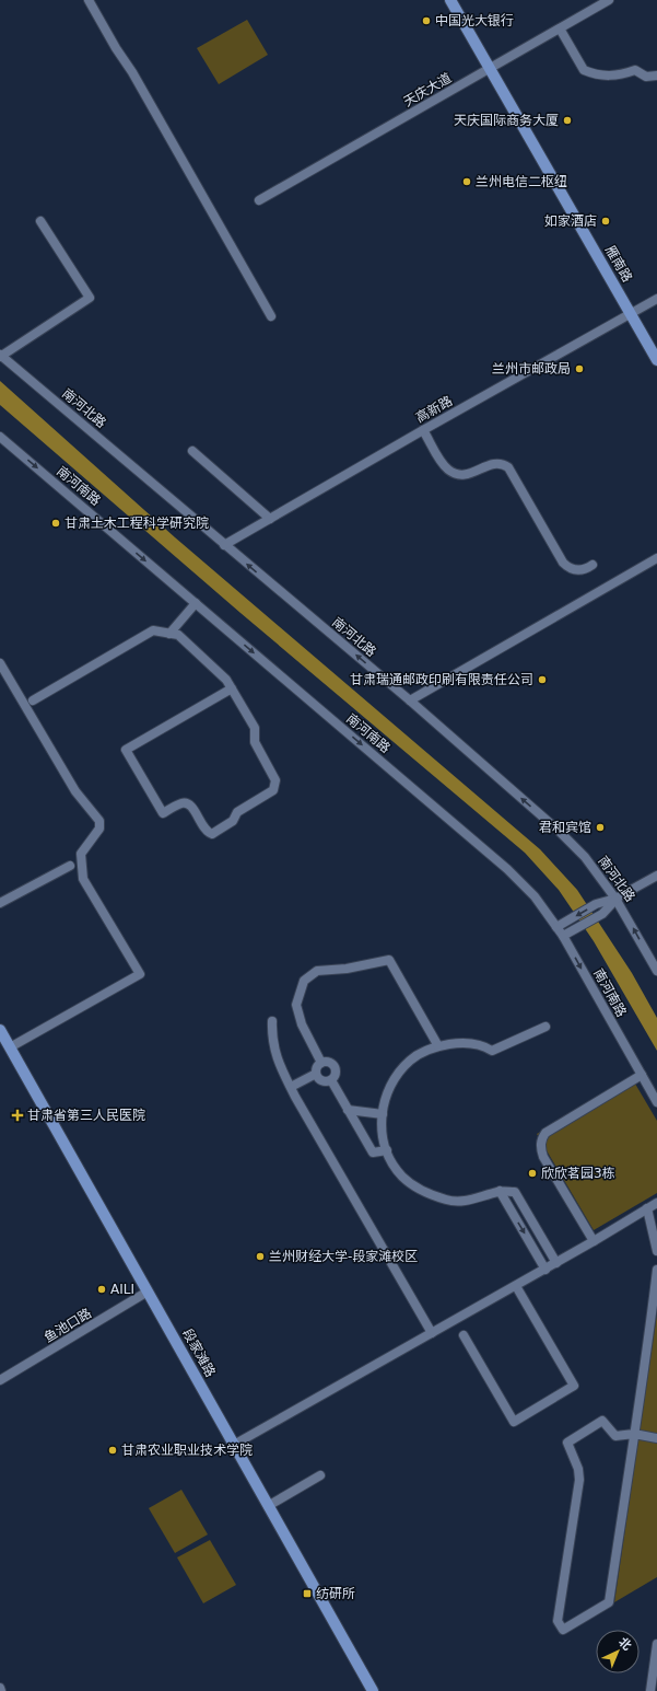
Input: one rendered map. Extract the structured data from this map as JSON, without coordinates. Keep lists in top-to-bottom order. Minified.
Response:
{"streets":{"main road":["雁南路","段家滩路"],"street":["天庆大道","南河北路","高新路","南河南路","鱼池口路"]},"crossings":[["天庆大道","雁南路"],["雁南路","高新路"],["南河北路","高新路"],["鱼池口路","段家滩路"]],"one_way":["南河北路","南河南路"],"places":{"other":["中国光大银行","天庆国际商务大厦","兰州电信二枢纽","如家酒店","兰州市邮政局","甘肃土木工程科学研究院","甘肃瑞通邮政印刷有限责任公司","君和宾馆","欣欣茗园3栋","兰州财经大学-段家滩校区","AILI","甘肃农业职业技术学院"],"health":["甘肃省第三人民医院"],"transit":["纺研所"]},"north":"top right"}
